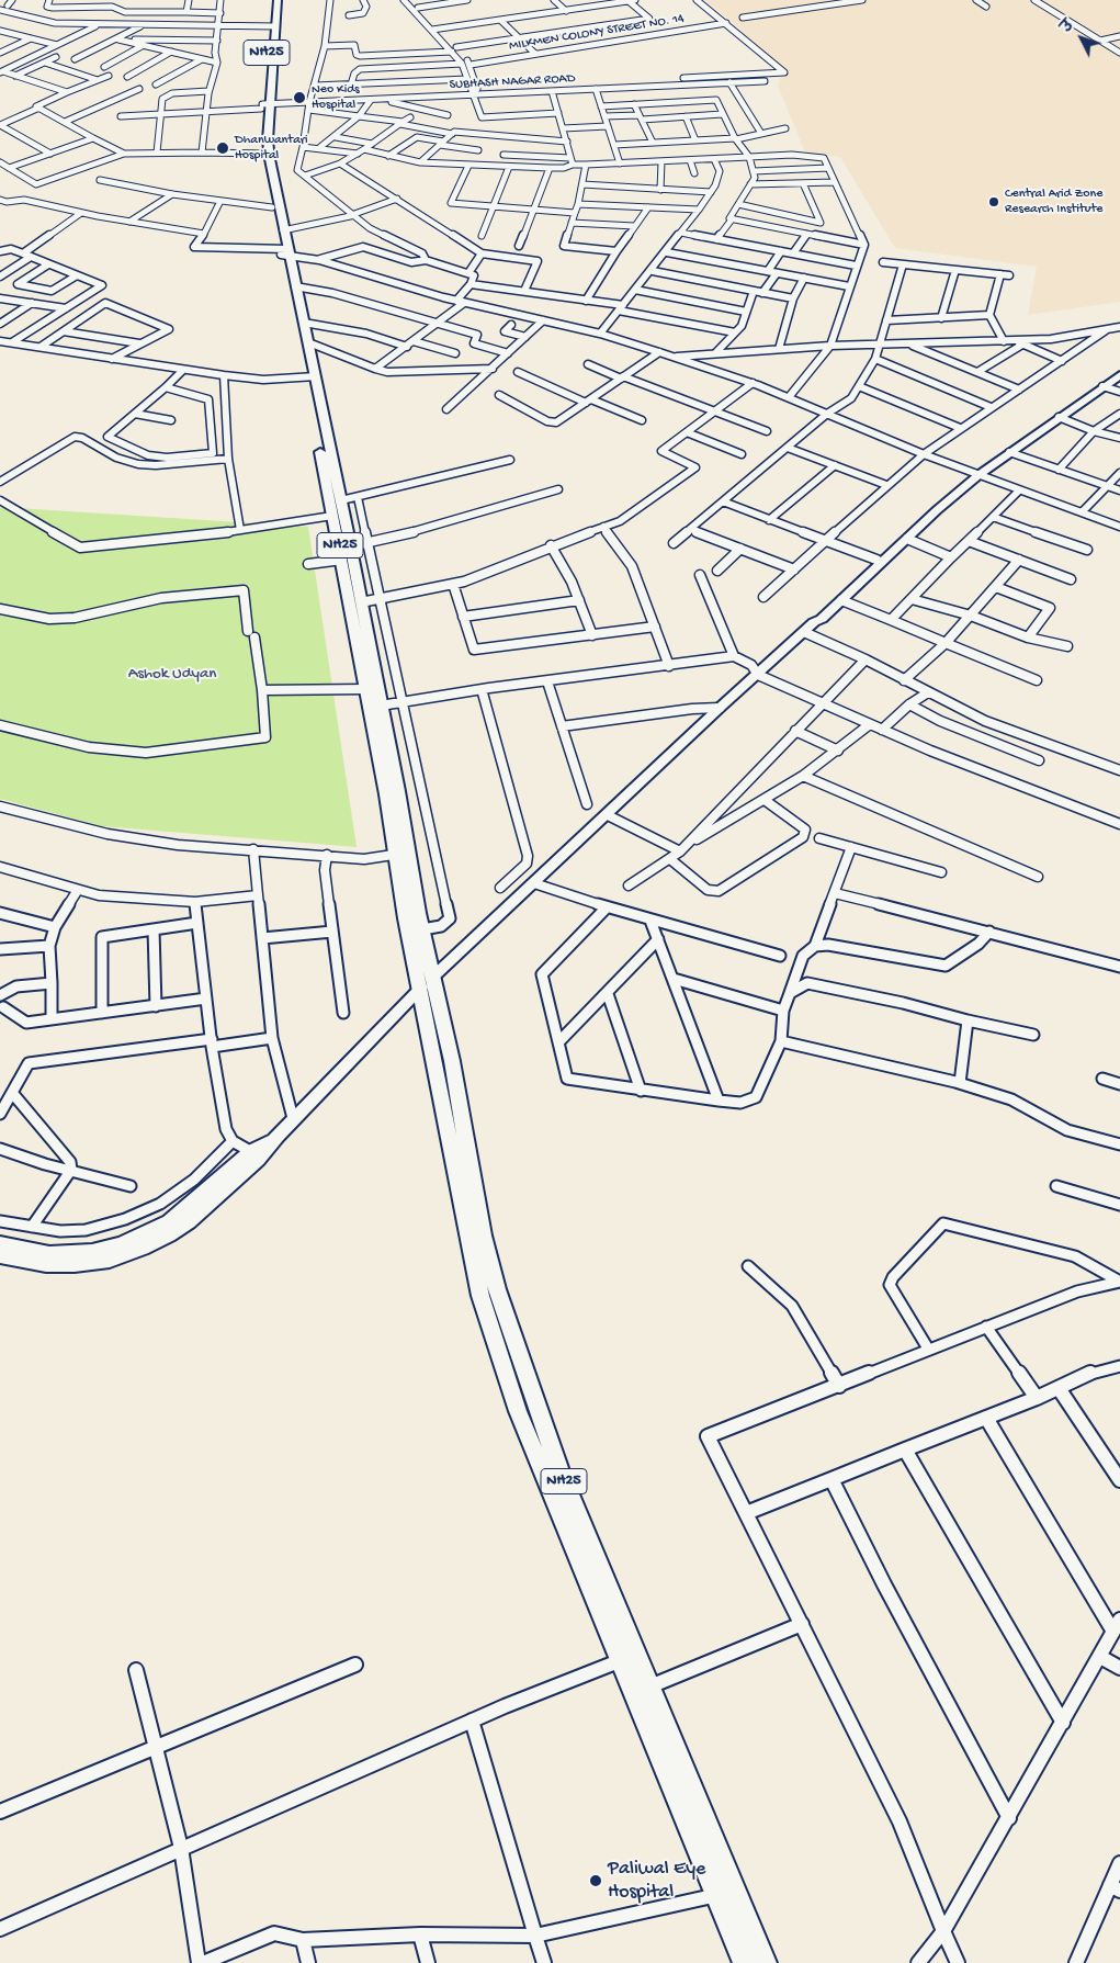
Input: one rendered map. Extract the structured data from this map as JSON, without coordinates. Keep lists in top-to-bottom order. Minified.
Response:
{"streets":{"main road":["NH25"],"street":["MILKMEN COLONY STREET NO. 14","SUBHASH NAGAR ROAD"]},"crossings":[["NH25","SUBHASH NAGAR ROAD"]],"parks":["Ashok Udyan"],"places":["Neo Kids Hospital","Dhanwantari Hospital","Central Arid Zone Research Institute","Paliwal Eye Hospital"],"north":"top left"}
